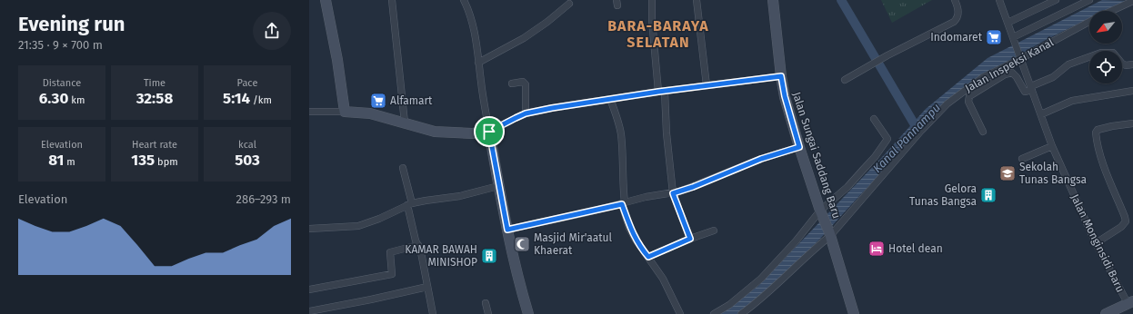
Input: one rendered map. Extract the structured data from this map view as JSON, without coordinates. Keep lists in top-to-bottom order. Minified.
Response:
{"streets":{"street":["Jalan Inspeksi Kanal","Jalan Sungai Saddang Baru","Jalan Monginsidi Baru"]},"crossings":[["Jalan Inspeksi Kanal","Jalan Sungai Saddang Baru"],["Jalan Inspeksi Kanal","Jalan Monginsidi Baru"]],"districts":["BARA-BARAYA SELATAN"],"water":["Kanal Pannampu"],"places":{"supermarket":["Indomaret","Alfamart"],"school or university":["Sekolah Tunas Bangsa"],"building":["Gelora Tunas Bangsa","KAMAR BAWAH MINISHOP"],"mosque":["Masjid Mir'aatul Khaerat"],"hotel":["Hotel dean"]},"north":"bottom left","page":{"heading":["Evening run","21:35 · 9 × 700 m"],"stats":[["Distance","6.30 km"],["Time","32:58"],["Pace","5:14 /km"],["Elevation","81 m"],["Heart rate","135 bpm"],["kcal","503"]],"chart":["Elevation","286–293 m"]}}
